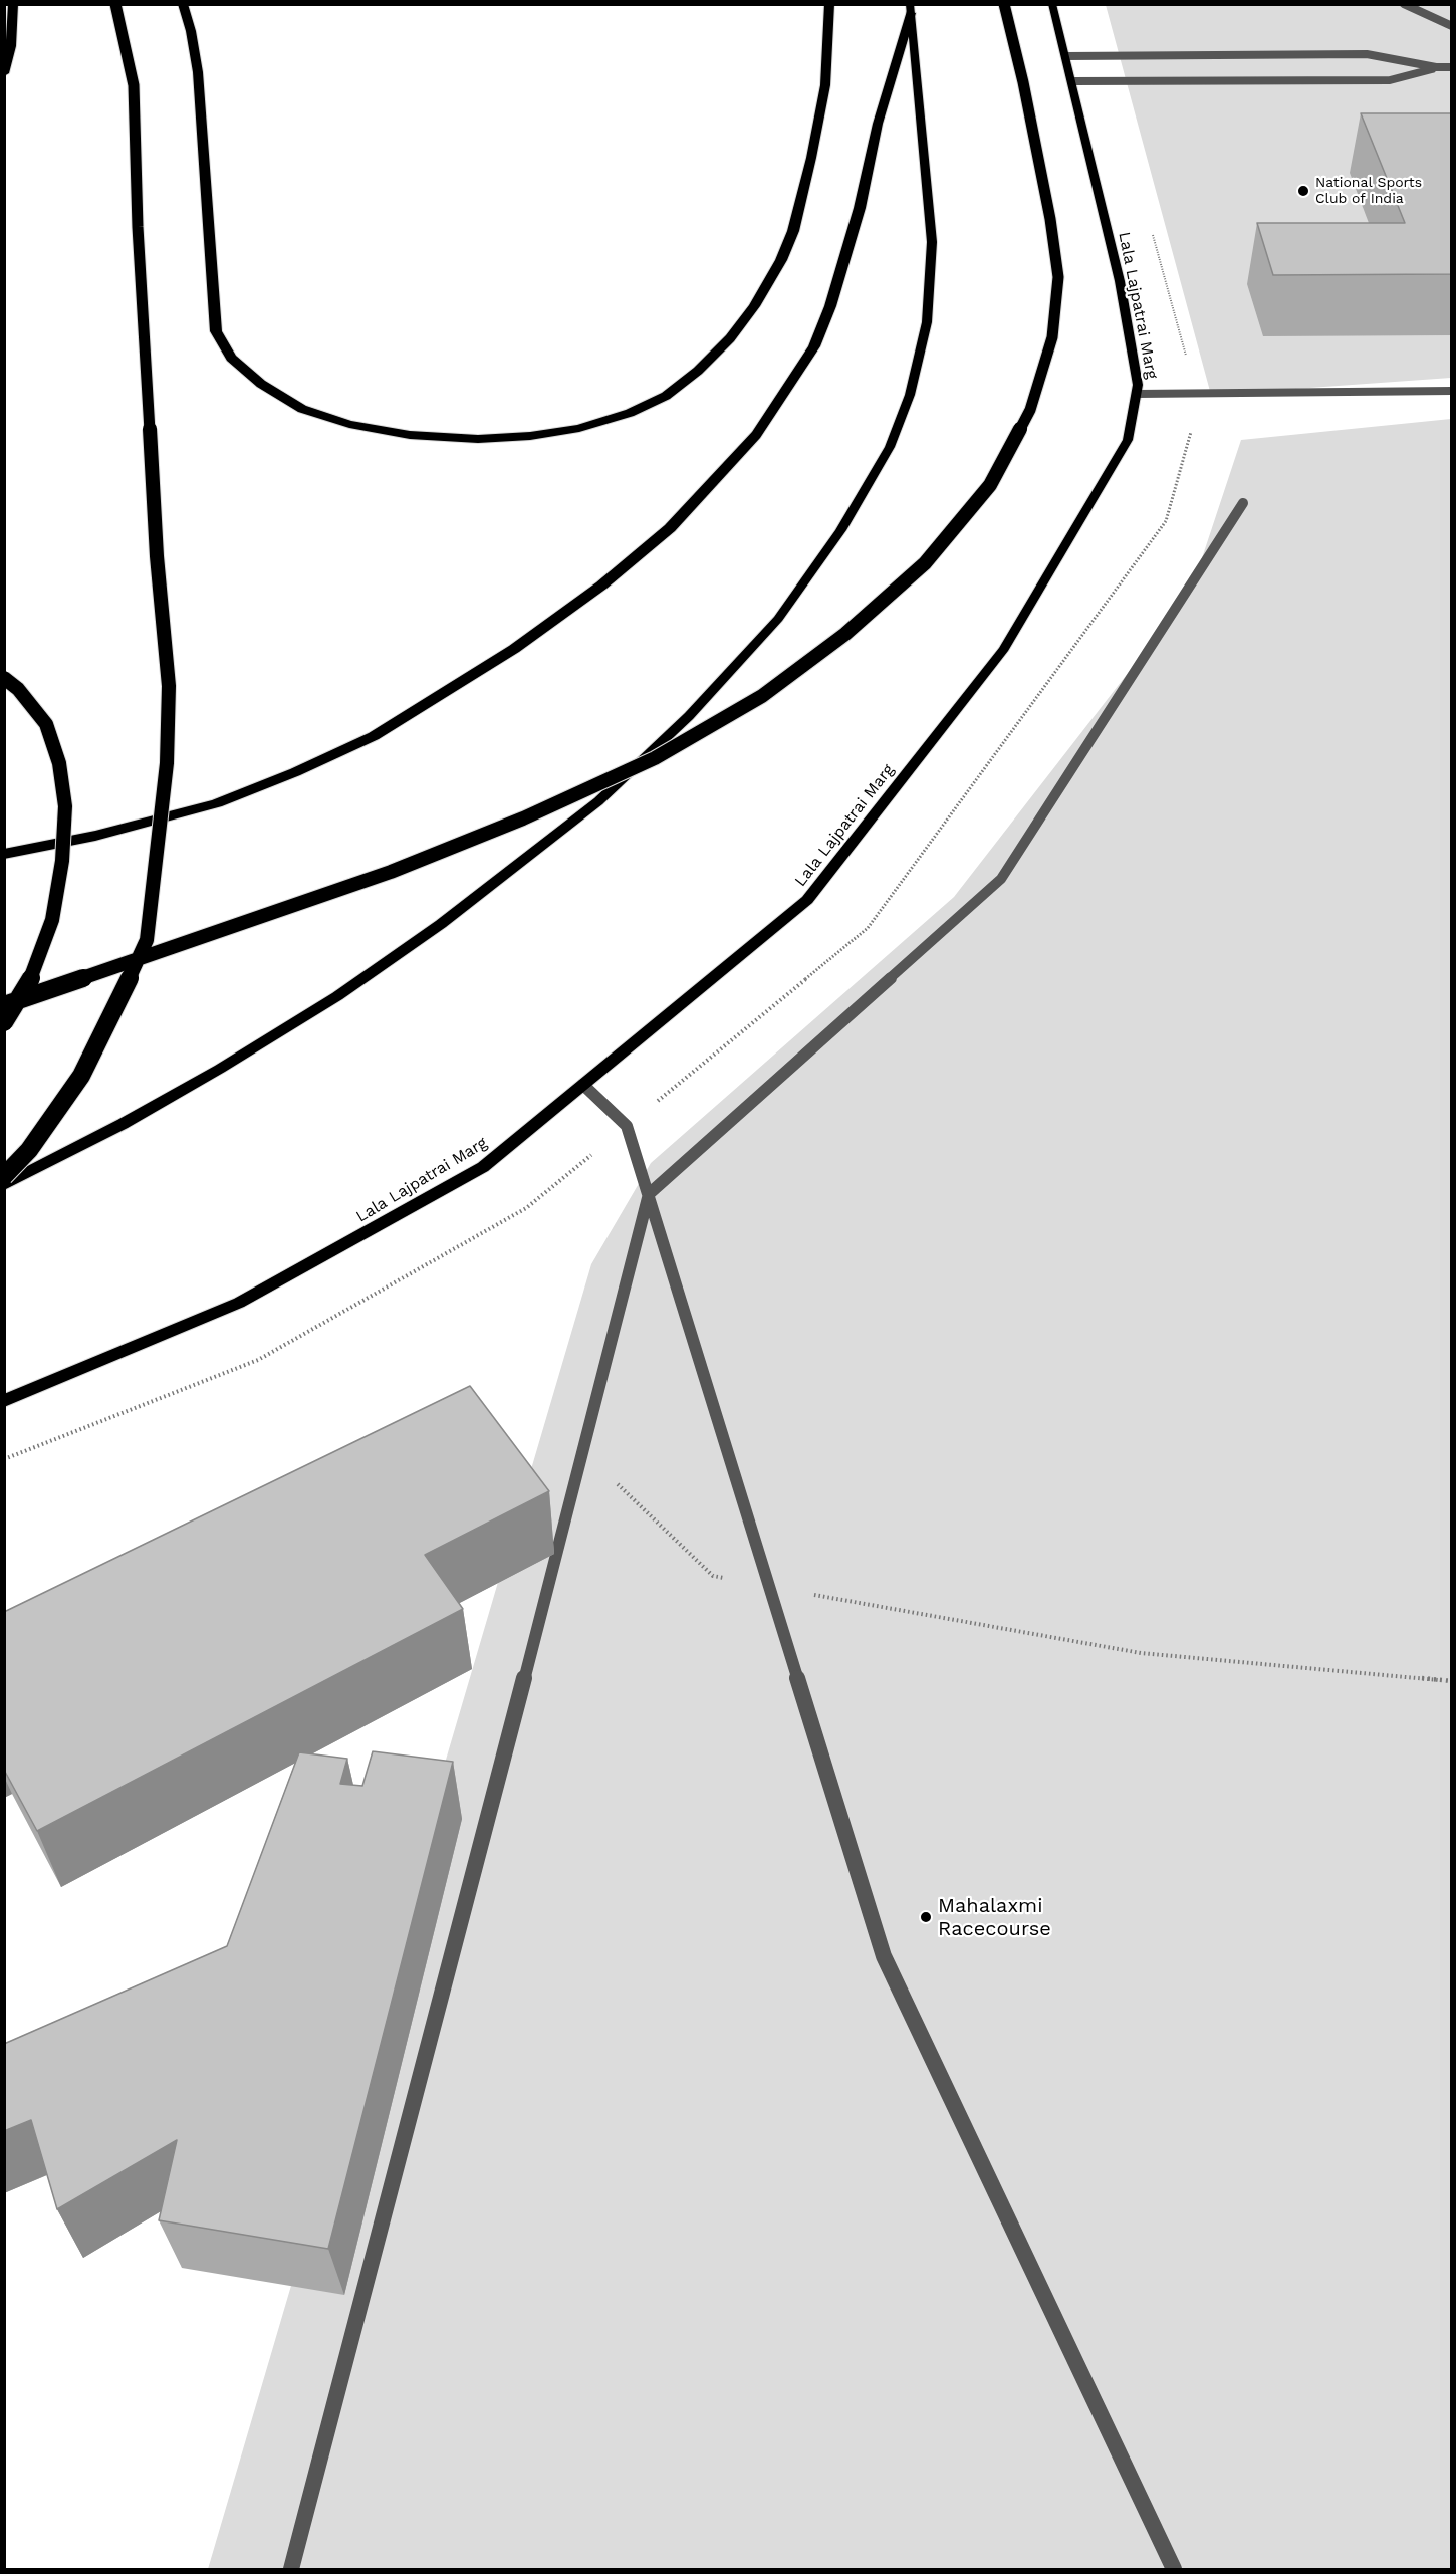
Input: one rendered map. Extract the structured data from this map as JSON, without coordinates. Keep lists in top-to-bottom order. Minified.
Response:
{"streets":{"main road":["Lala Lajpatrai Marg"]},"places":["National Sports Club of India","Mahalaxmi Racecourse"]}
